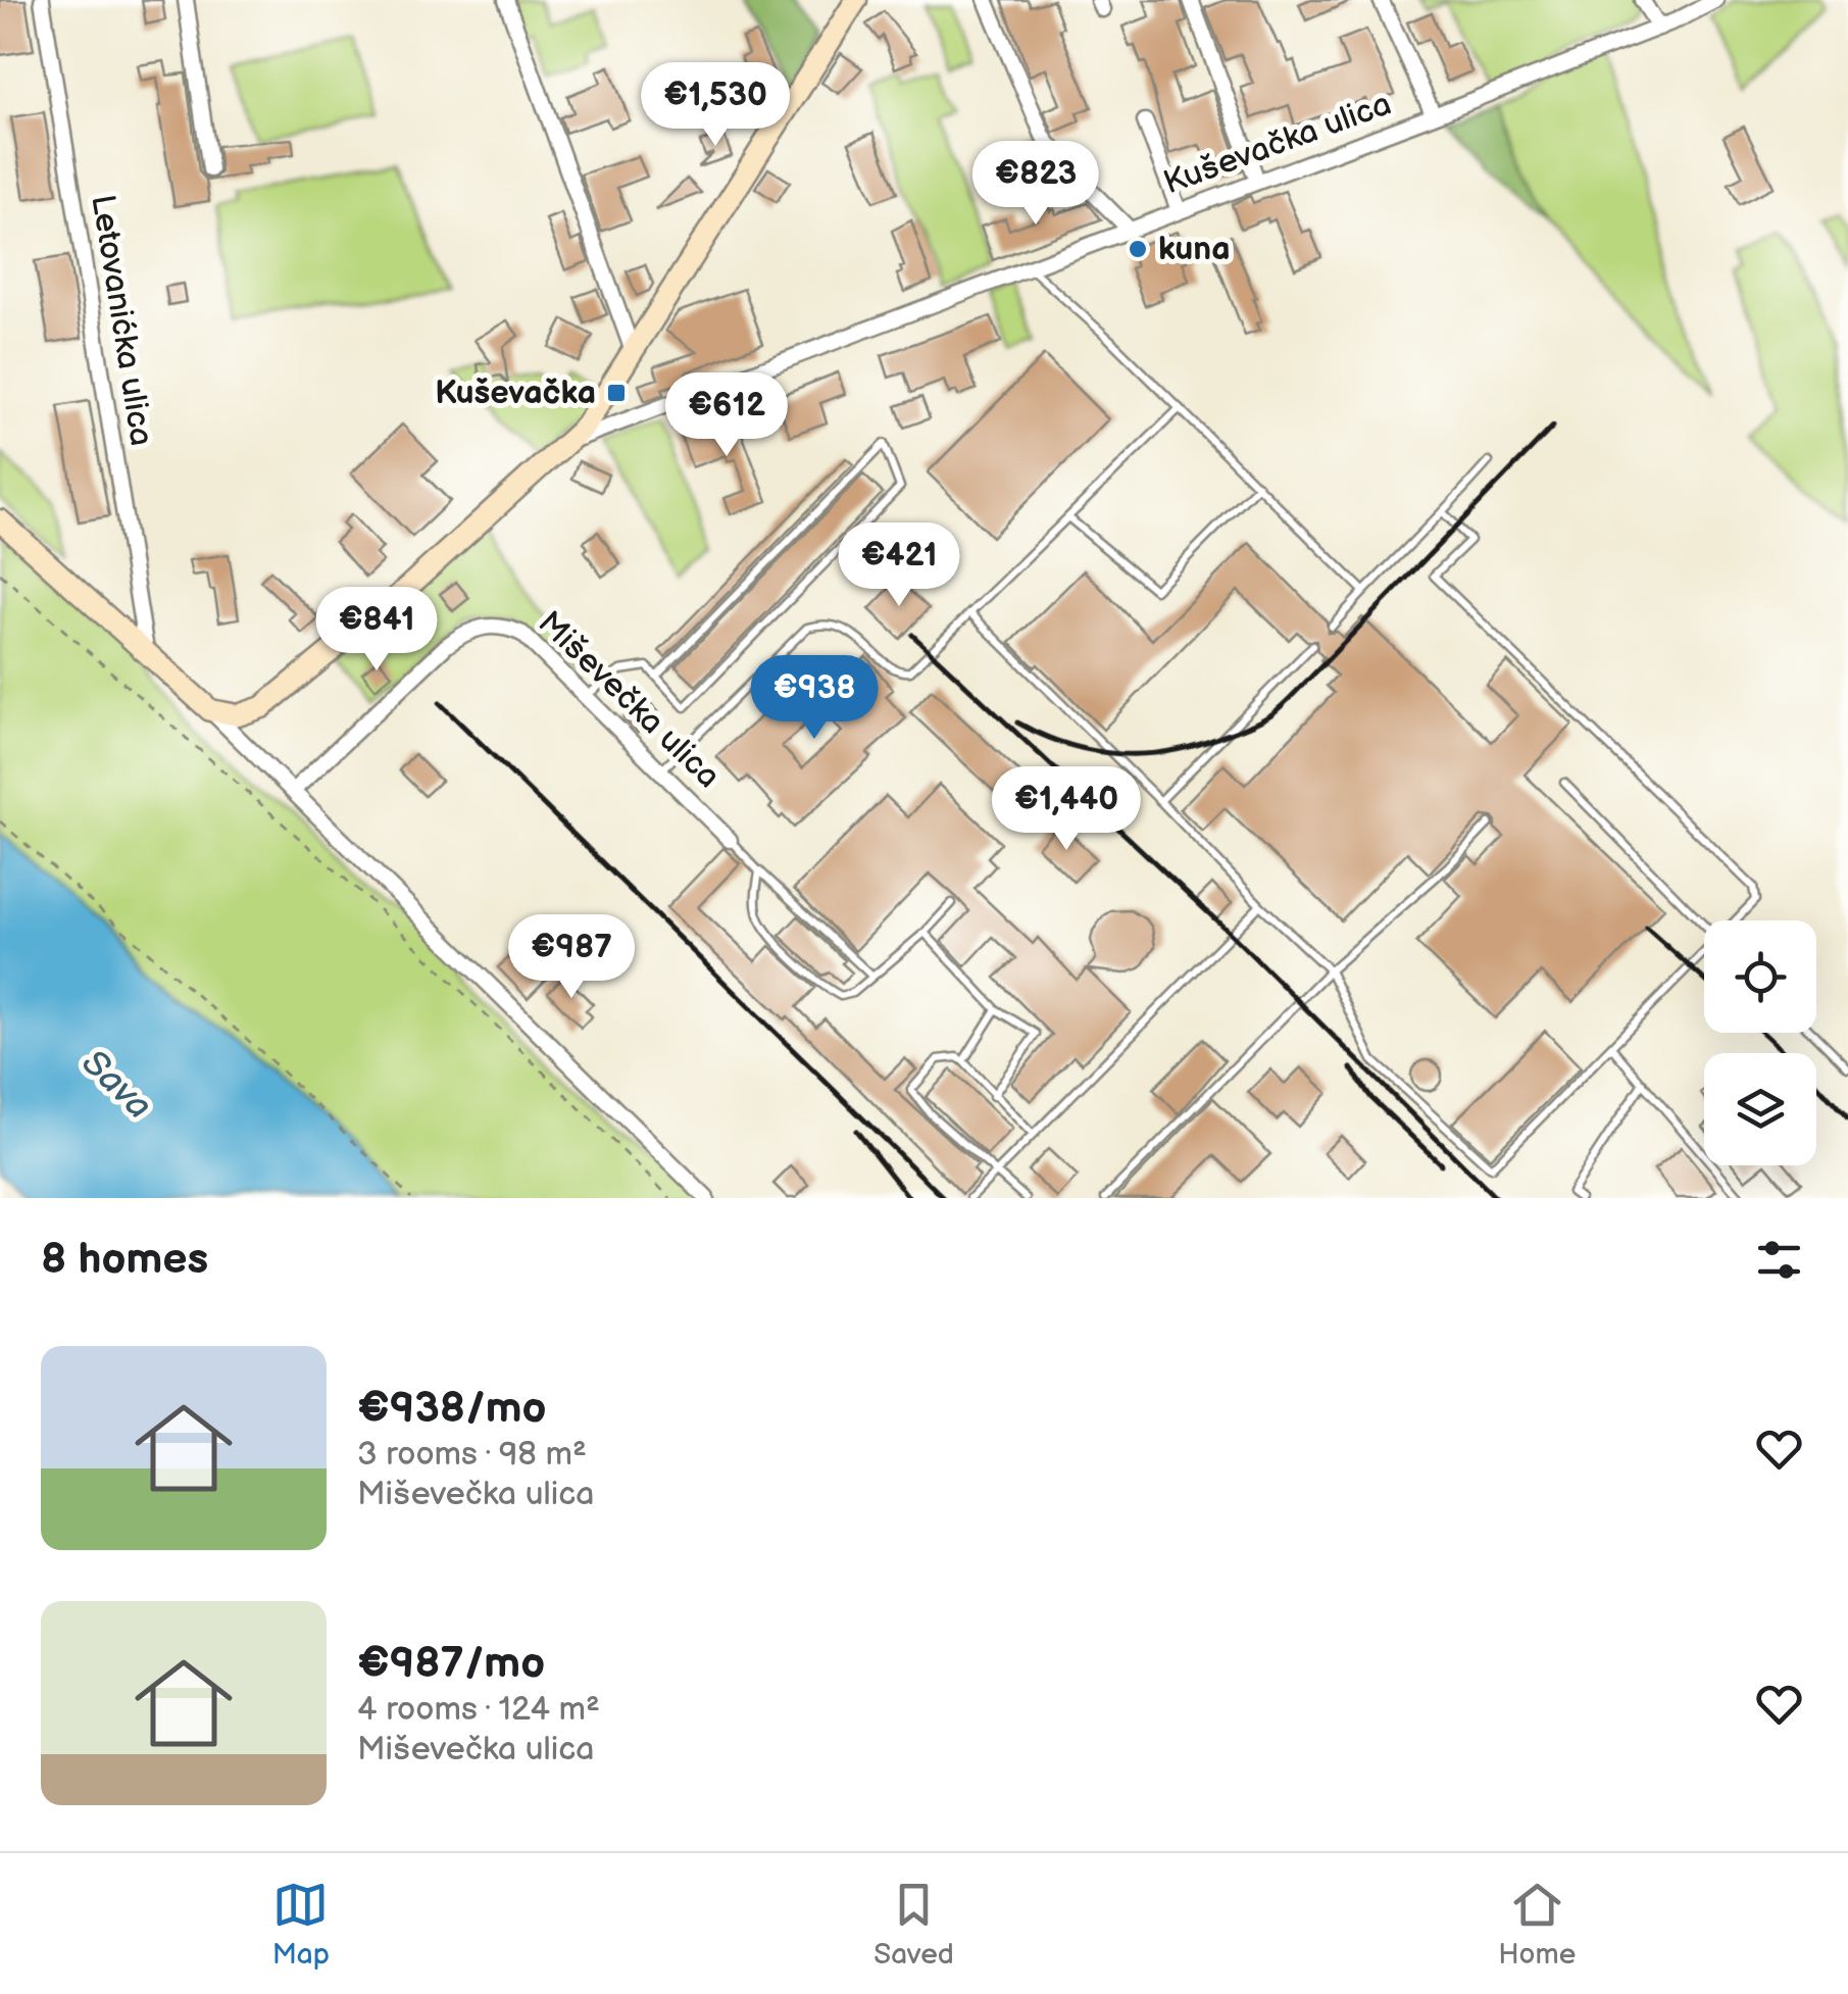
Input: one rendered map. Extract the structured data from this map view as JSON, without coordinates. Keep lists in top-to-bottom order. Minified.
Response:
{"streets":{"street":["Kuševačka ulica","Letovanićka ulica","Miševečka ulica"]},"water":["Sava"],"places":{"other":["kuna"],"transit":["Kuševačka"]},"page":{"price":["€1,530","€823","€612","€421","€841","€938","€1,440","€987"],"heading":"8 homes","list":[{"name":"€938/mo","note":"3 rooms · 98 m² · Miševečka ulica"},{"name":"€987/mo","note":"4 rooms · 124 m² · Miševečka ulica"}],"tabs":["Map","Saved","Home"]}}
